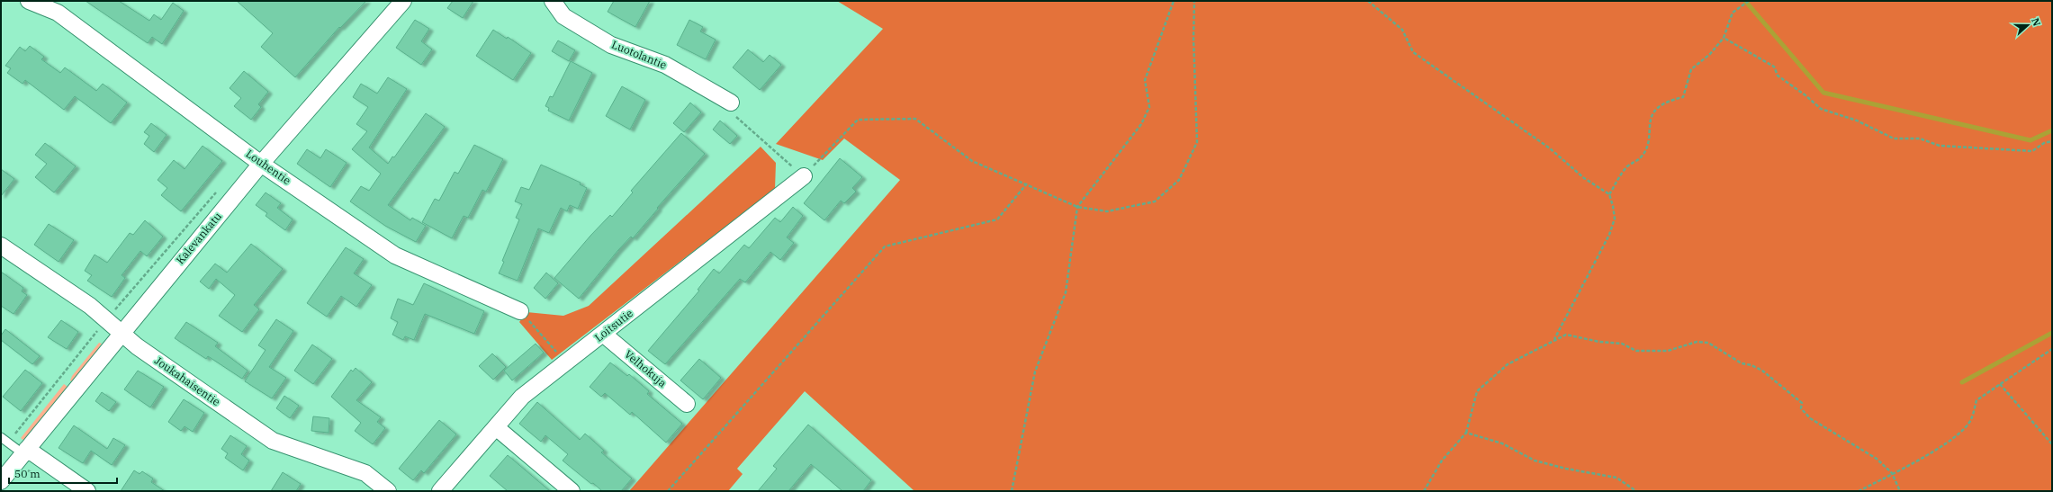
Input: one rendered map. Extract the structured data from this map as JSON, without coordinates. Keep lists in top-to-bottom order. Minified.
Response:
{"streets":{"street":["Luotolantie","Louhentie","Kalevankatu","Loitsutie","Velhokuja","Joukahaisentie"]},"crossings":[["Louhentie","Kalevankatu"],["Kalevankatu","Joukahaisentie"],["Loitsutie","Velhokuja"]],"scale_bar":"50 m","north":"right"}
